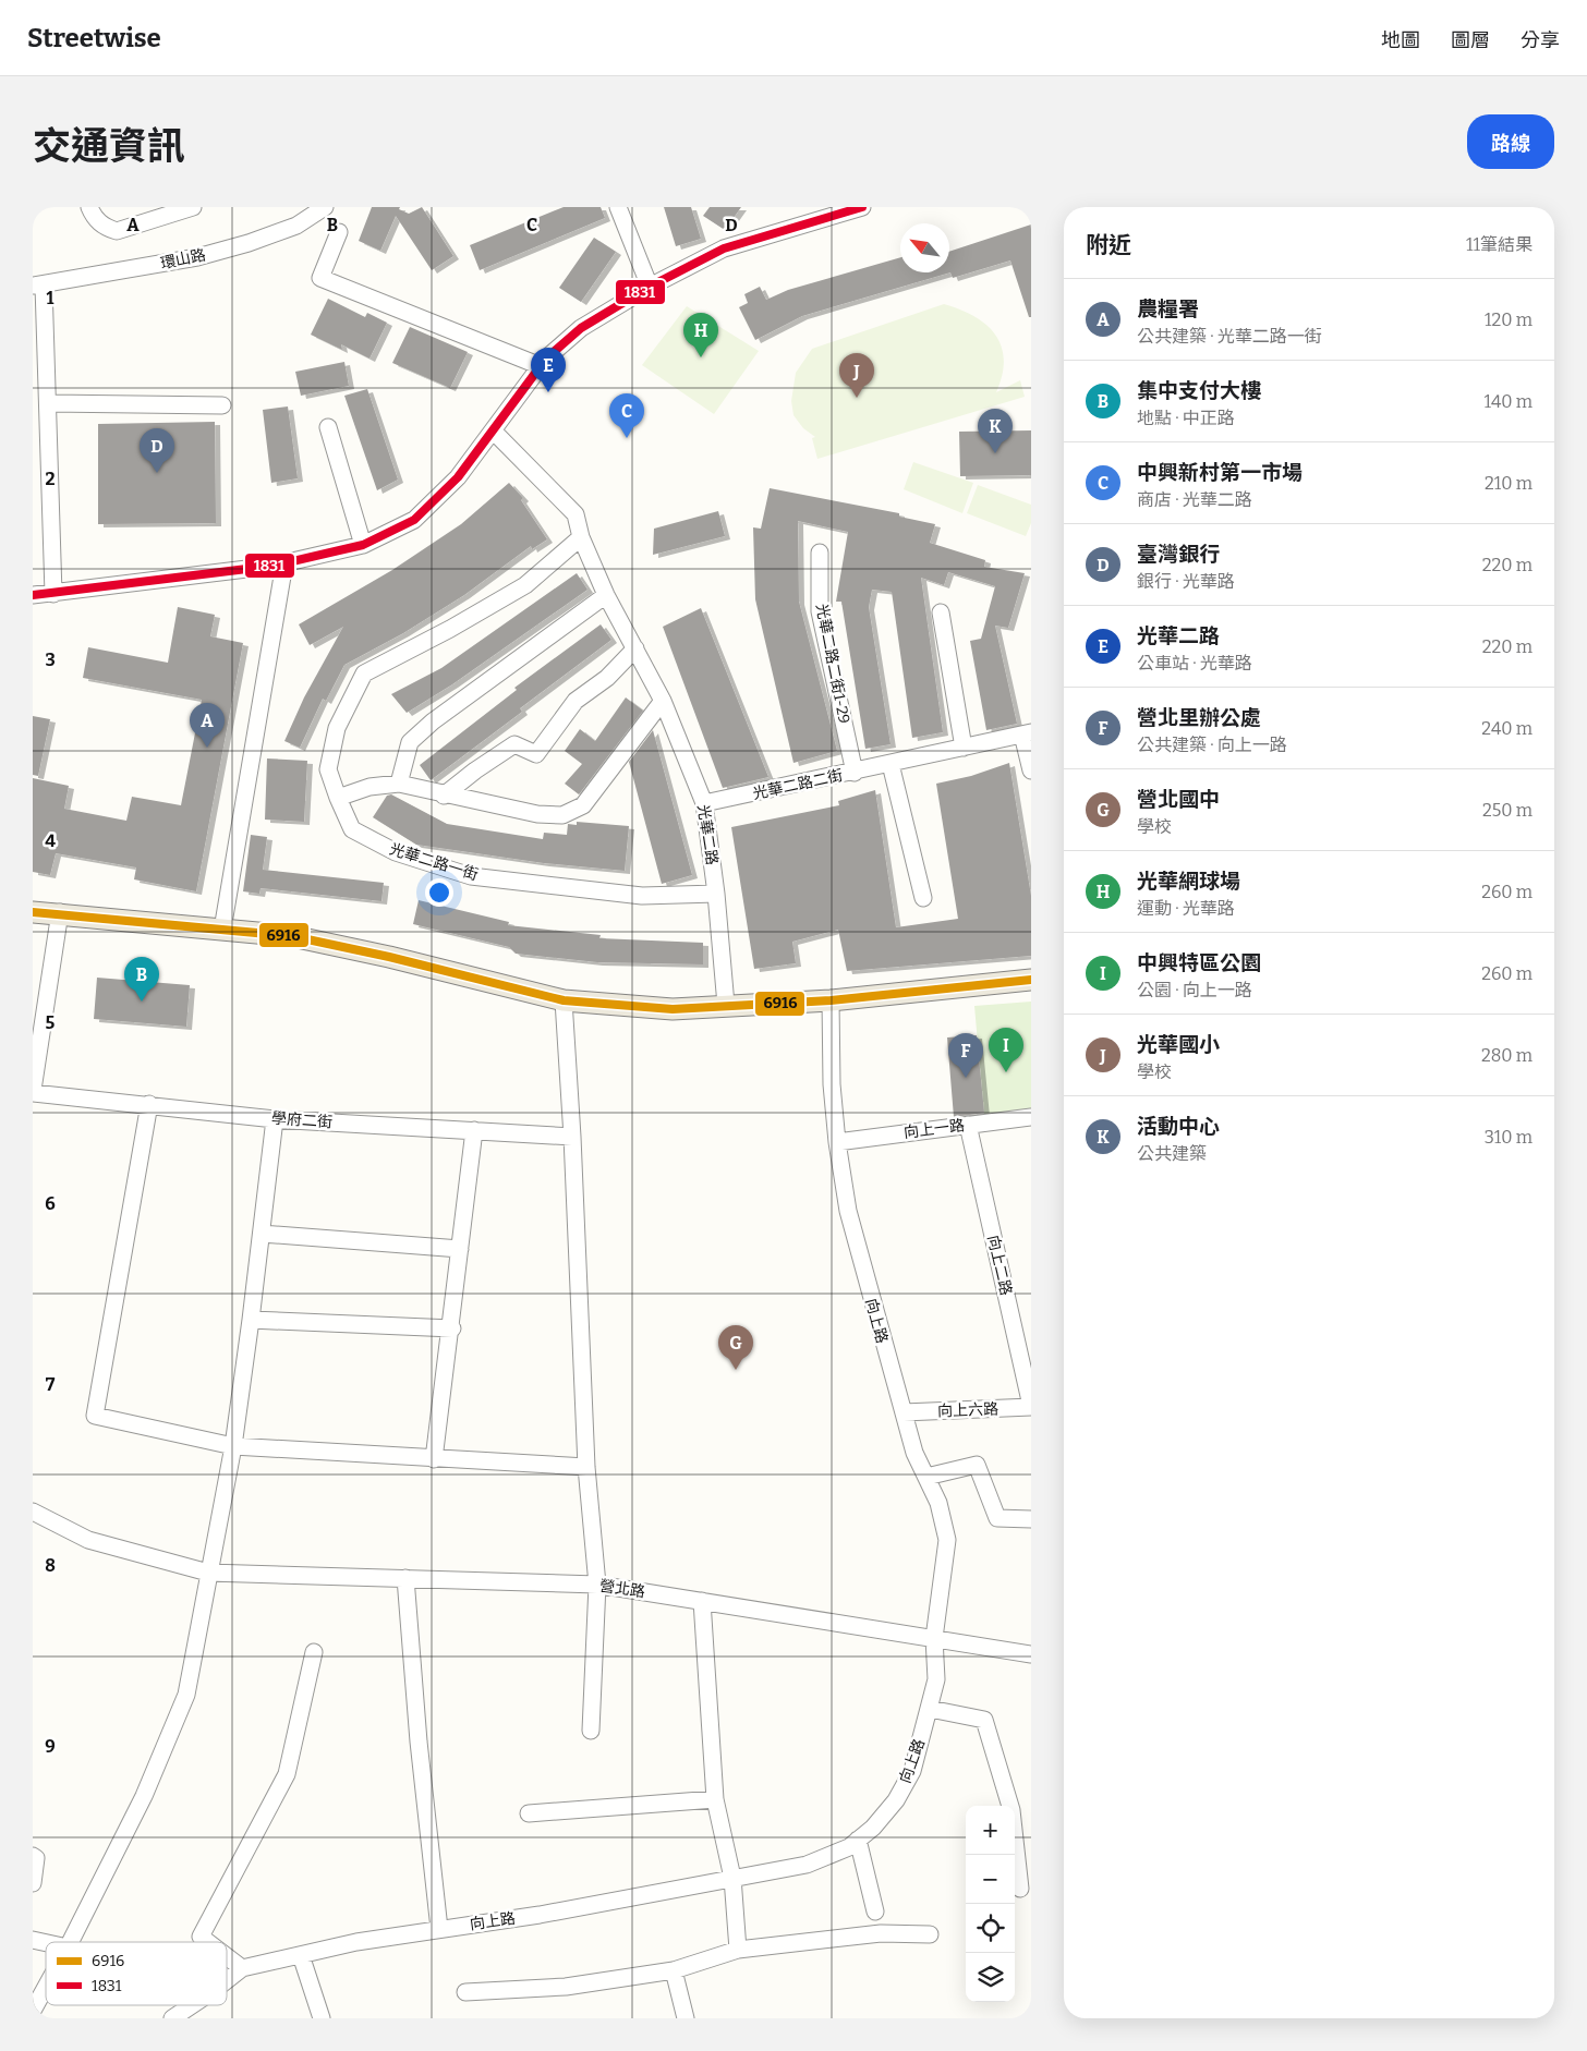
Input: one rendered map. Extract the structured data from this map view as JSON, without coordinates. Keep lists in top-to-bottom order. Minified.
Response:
{"streets":{"street":["環山路","光華二路二街1-29","光華二路二街","光華二路","光華二路一街","學府二街","向上一路","向上二路","向上路","向上六路","營北路"]},"crossings":[["光華二路二街1-29","光華二路二街"],["光華二路二街","光華二路"],["光華二路","光華二路一街"],["向上一路","向上二路"],["向上一路","向上路"],["向上二路","向上六路"],["向上路","向上六路"],["向上路","營北路"]],"lines":["transit line 1831","transit line 6916"],"legend":["6916","1831"],"north":"top left","page":{"header":"Streetwise","nav":["地圖","圖層","分享"],"title":"交通資訊","buttons":"路線","heading":["附近","11筆結果"],"list":[{"mark":"A","name":"農糧署","note":"公共建築 · 光華二路一街","value":"120 m"},{"mark":"B","name":"集中支付大樓","note":"地點 · 中正路","value":"140 m"},{"mark":"C","name":"中興新村第一市場","note":"商店 · 光華二路","value":"210 m"},{"mark":"D","name":"臺灣銀行","note":"銀行 · 光華路","value":"220 m"},{"mark":"E","name":"光華二路","note":"公車站 · 光華路","value":"220 m"},{"mark":"F","name":"營北里辦公處","note":"公共建築 · 向上一路","value":"240 m"},{"mark":"G","name":"營北國中","note":"學校","value":"250 m"},{"mark":"H","name":"光華網球場","note":"運動 · 光華路","value":"260 m"},{"mark":"I","name":"中興特區公園","note":"公園 · 向上一路","value":"260 m"},{"mark":"J","name":"光華國小","note":"學校","value":"280 m"},{"mark":"K","name":"活動中心","note":"公共建築","value":"310 m"}],"pins":["H","E","J","C","K","D","A","B","I","F","G"],"map_buttons":["+","−"]},"grid":{"columns":["A","B","C","D"],"rows":["1","2","3","4","5","6","7","8","9"]}}
